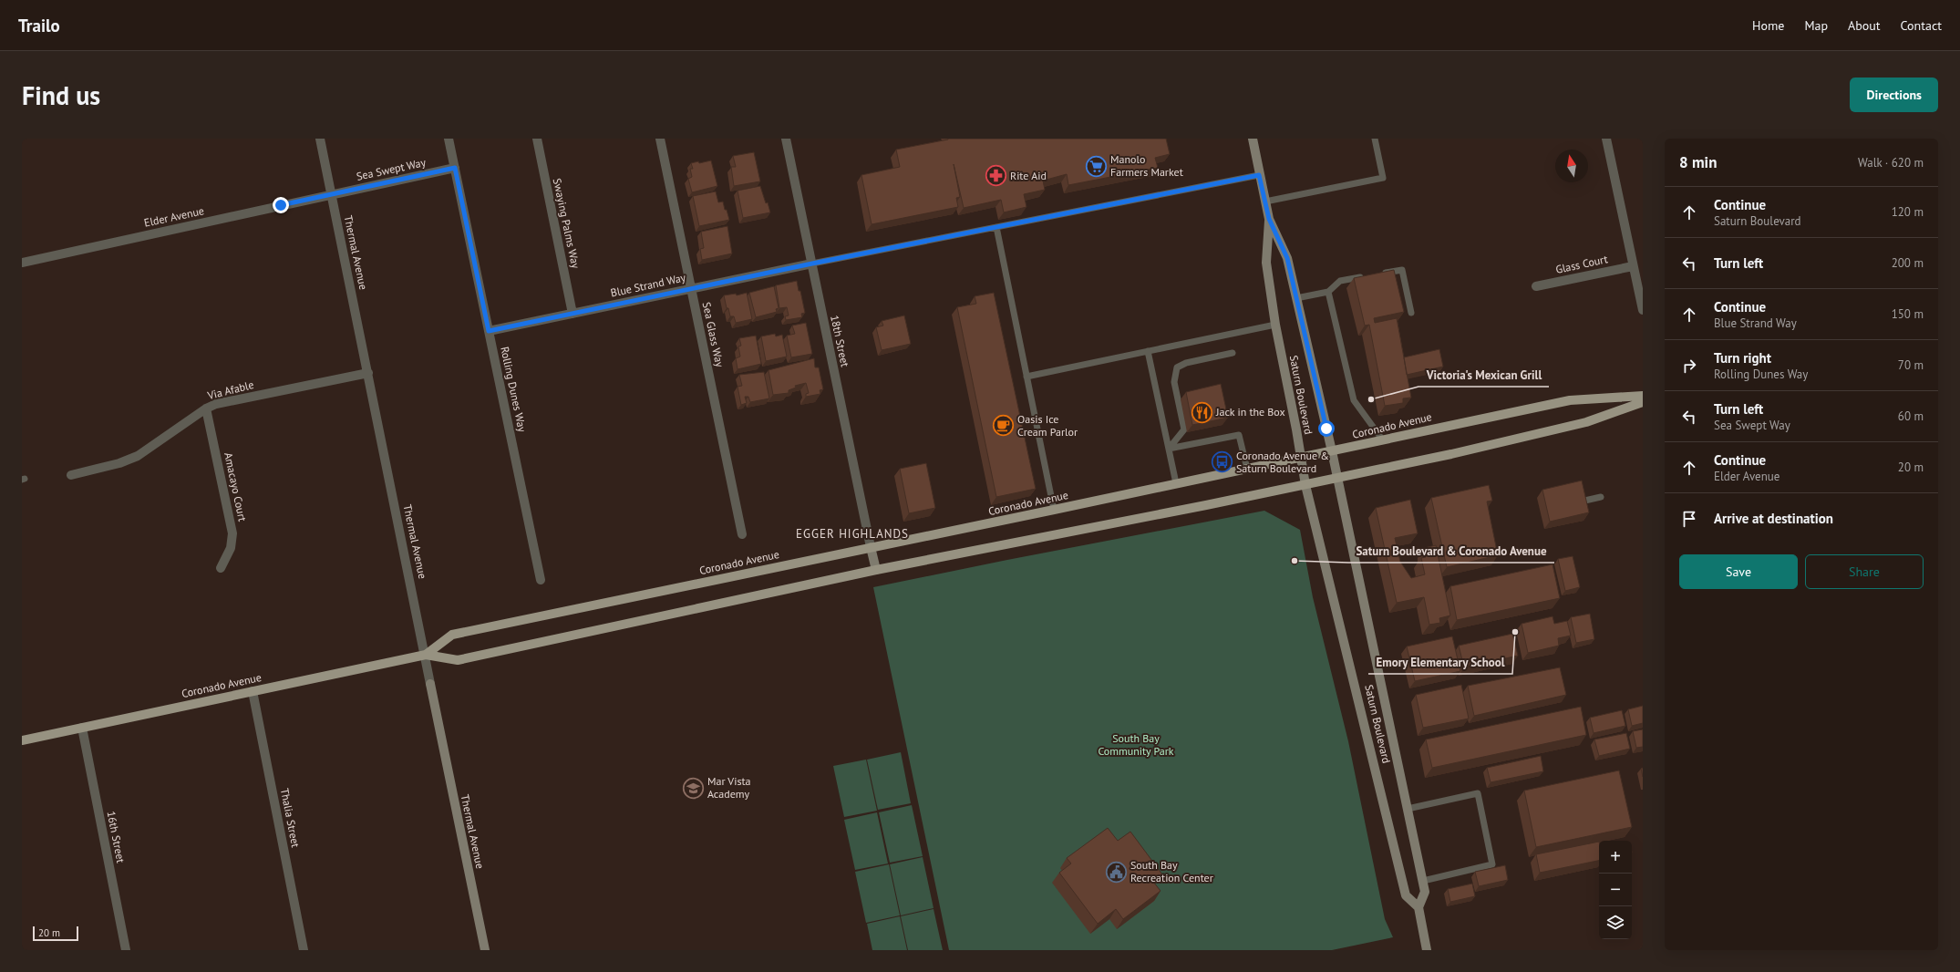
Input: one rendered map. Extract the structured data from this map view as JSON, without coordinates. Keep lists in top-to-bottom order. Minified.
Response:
{"streets":{"main road":["Coronado Avenue"],"street":["Sea Swept Way","Elder Avenue","Swaying Palms Way","Thermal Avenue","Glass Court","Blue Strand Way","Sea Glass Way","18th Street","Rolling Dunes Way","Via Afable","Saturn Boulevard","Amacayo Court","Thalia Street","16th Street"]},"crossings":[["Sea Swept Way","Elder Avenue"],["Sea Swept Way","Thermal Avenue"],["Sea Swept Way","Rolling Dunes Way"],["Elder Avenue","Thermal Avenue"],["Swaying Palms Way","Blue Strand Way"],["Thermal Avenue","Via Afable"],["Thermal Avenue","Coronado Avenue"],["Blue Strand Way","Sea Glass Way"],["Blue Strand Way","18th Street"],["Blue Strand Way","Rolling Dunes Way"],["18th Street","Coronado Avenue"],["Via Afable","Amacayo Court"],["Saturn Boulevard","Coronado Avenue"],["Coronado Avenue","Thalia Street"],["Coronado Avenue","16th Street"]],"districts":["EGGER HIGHLANDS"],"parks":["South Bay Community Park"],"places":{"supermarket":["Manolo Farmers Market"],"pharmacy":["Rite Aid"],"other":["Victoria's Mexican Grill","Saturn Boulevard & Coronado Avenue","Emory Elementary School"],"restaurant":["Jack in the Box"],"cafe":["Oasis Ice Cream Parlor"],"bus stop":["Coronado Avenue & Saturn Boulevard"],"school or university":["Mar Vista Academy"],"public building":["South Bay Recreation Center"]},"scale_bar":"20 m","north":"top","page":{"header":"Trailo","nav":["Home","Map","About","Contact"],"buttons":["Directions",["Save","Share"]],"title":"Find us","heading":["8 min","Walk · 620 m"],"list":[["Continue","Saturn Boulevard","120 m"],["Turn left","200 m"],["Continue","Blue Strand Way","150 m"],["Turn right","Rolling Dunes Way","70 m"],["Turn left","Sea Swept Way","60 m"],["Continue","Elder Avenue","20 m"],"Arrive at destination"],"map_buttons":["+","−"],"scale":"20 m"}}
